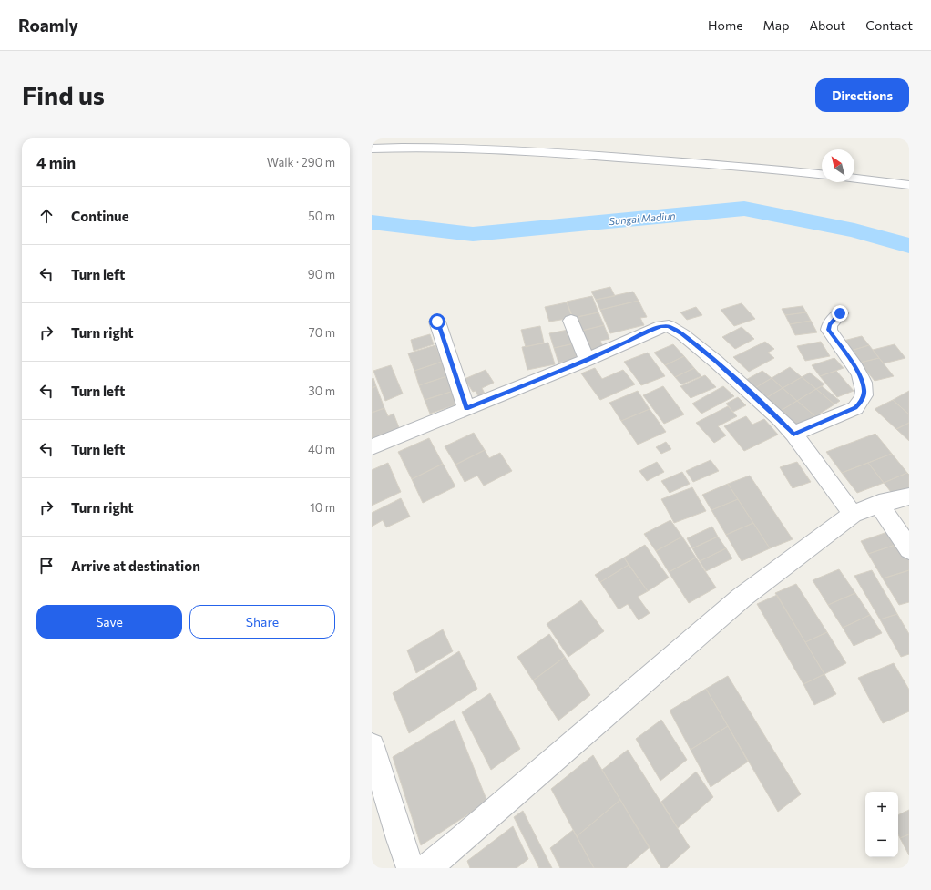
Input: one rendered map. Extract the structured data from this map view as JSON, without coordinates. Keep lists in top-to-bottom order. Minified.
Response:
{"water":["Sungai Madiun"],"north":"top left","page":{"header":"Roamly","nav":["Home","Map","About","Contact"],"buttons":["Directions",["Save","Share"]],"title":"Find us","heading":["4 min","Walk · 290 m"],"list":[["Continue","50 m"],["Turn left","90 m"],["Turn right","70 m"],["Turn left","30 m"],["Turn left","40 m"],["Turn right","10 m"],"Arrive at destination"],"map_buttons":["+","−"]}}
